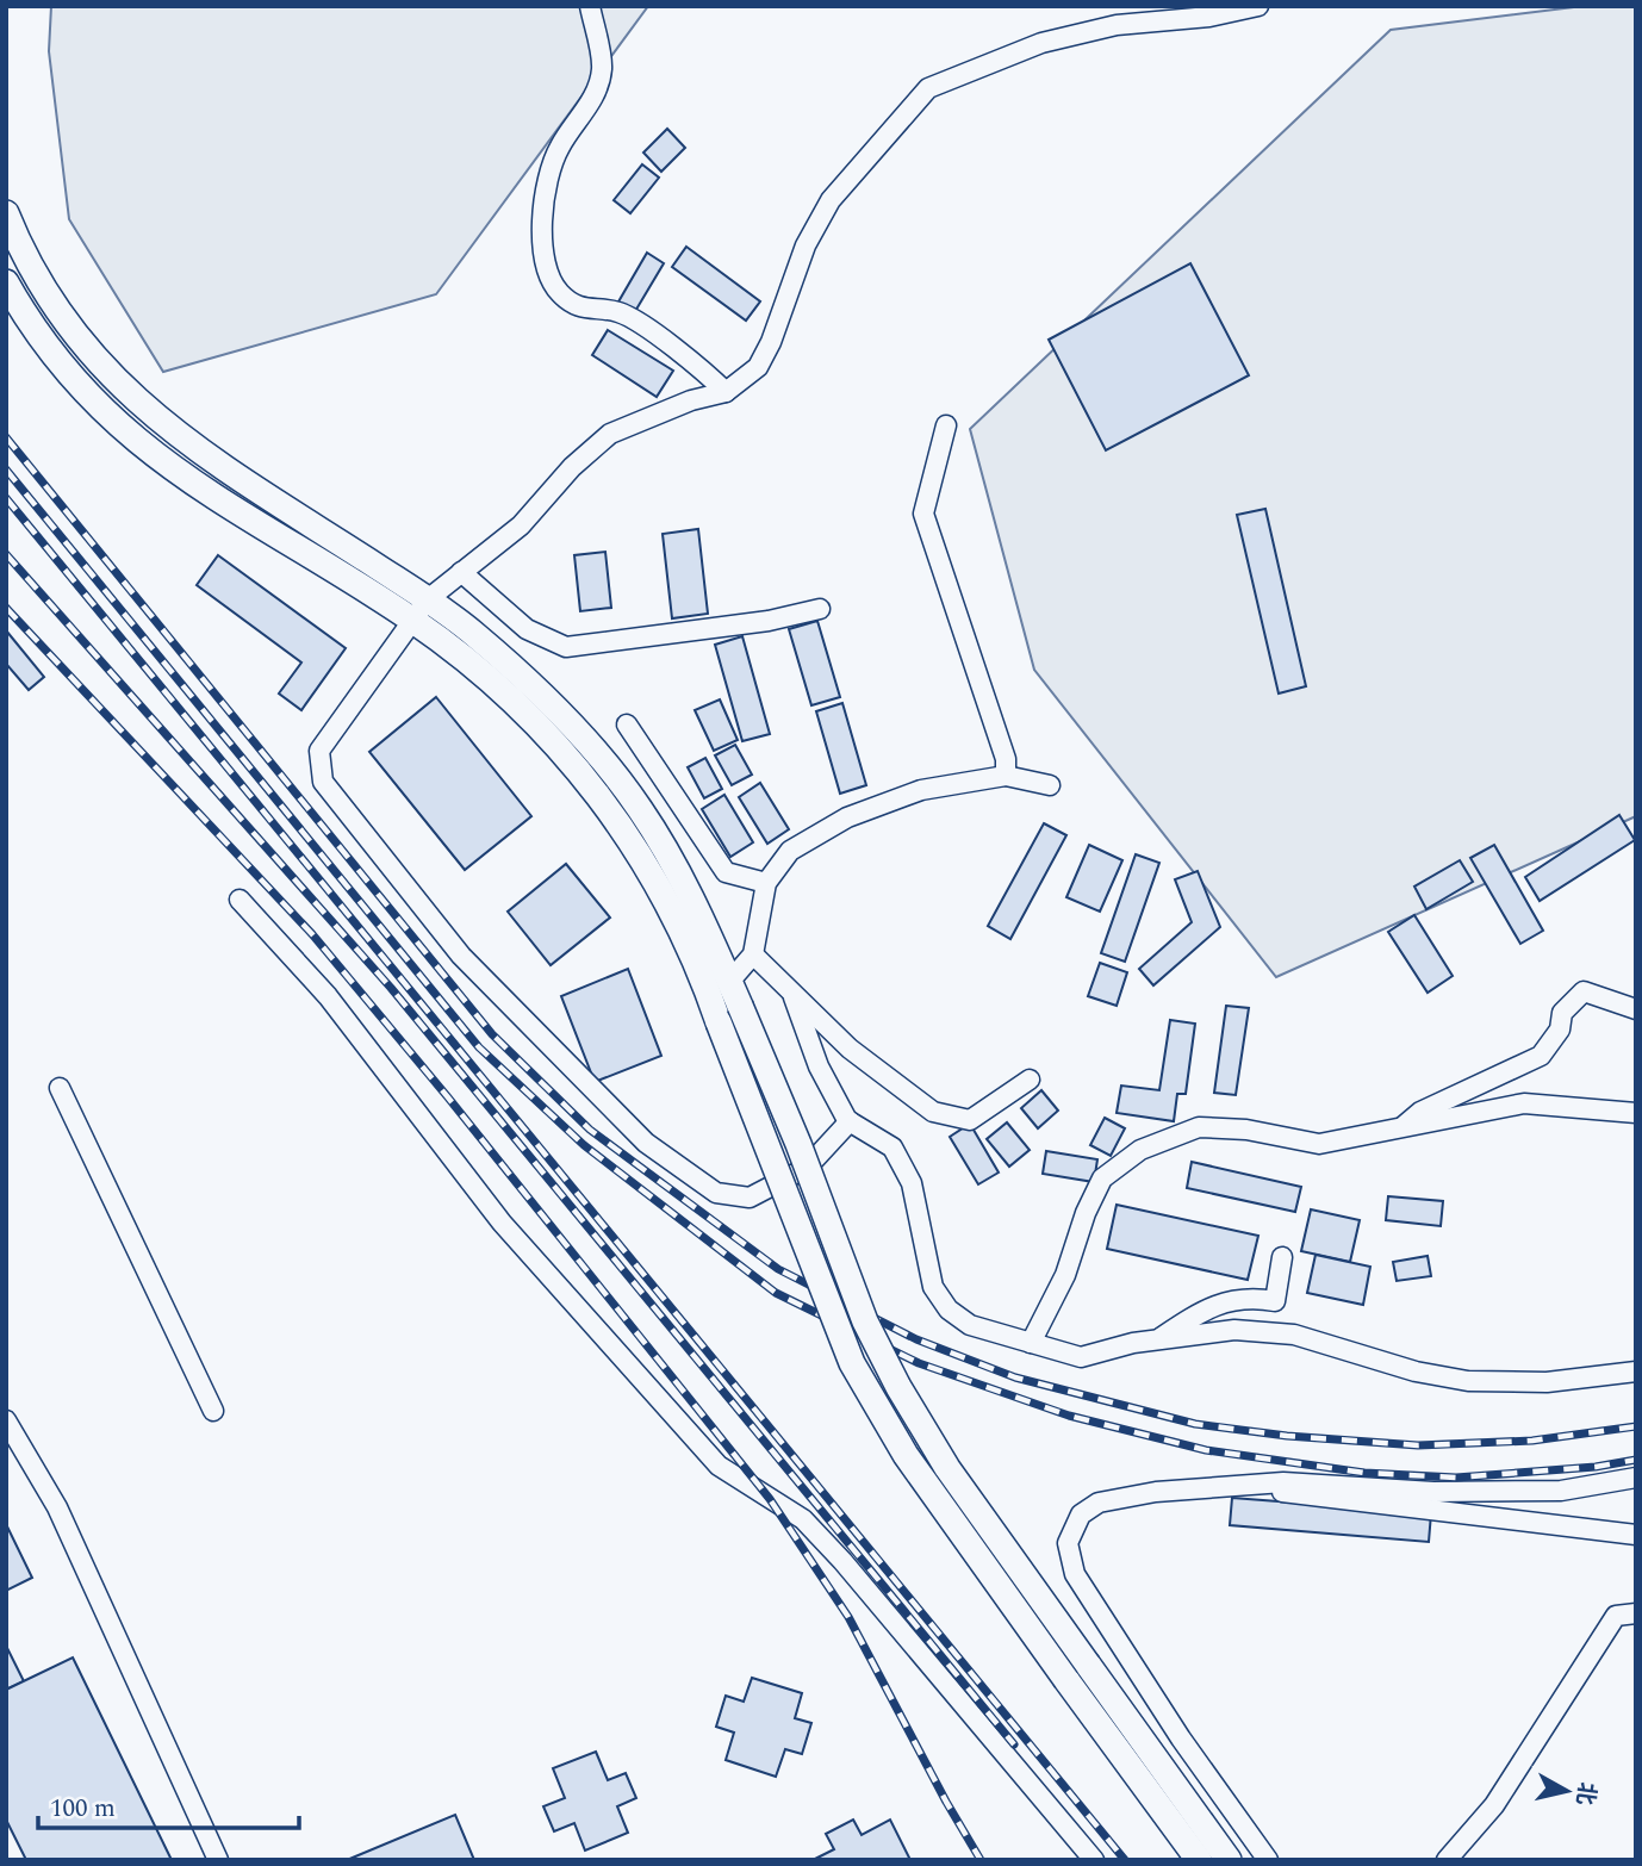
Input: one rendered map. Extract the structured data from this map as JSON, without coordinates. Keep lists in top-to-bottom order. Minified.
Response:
{"scale_bar":"100 m","north":"right"}
